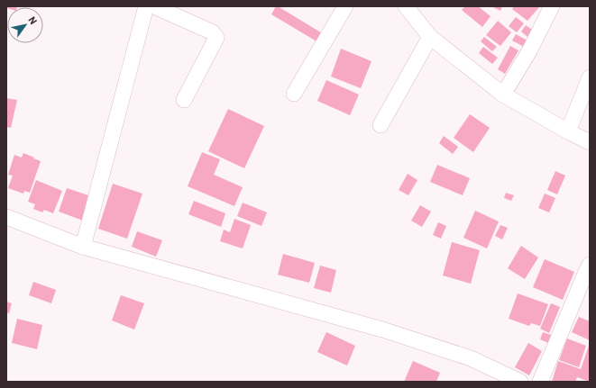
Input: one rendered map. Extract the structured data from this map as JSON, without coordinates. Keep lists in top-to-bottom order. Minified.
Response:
{"north":"top right"}
